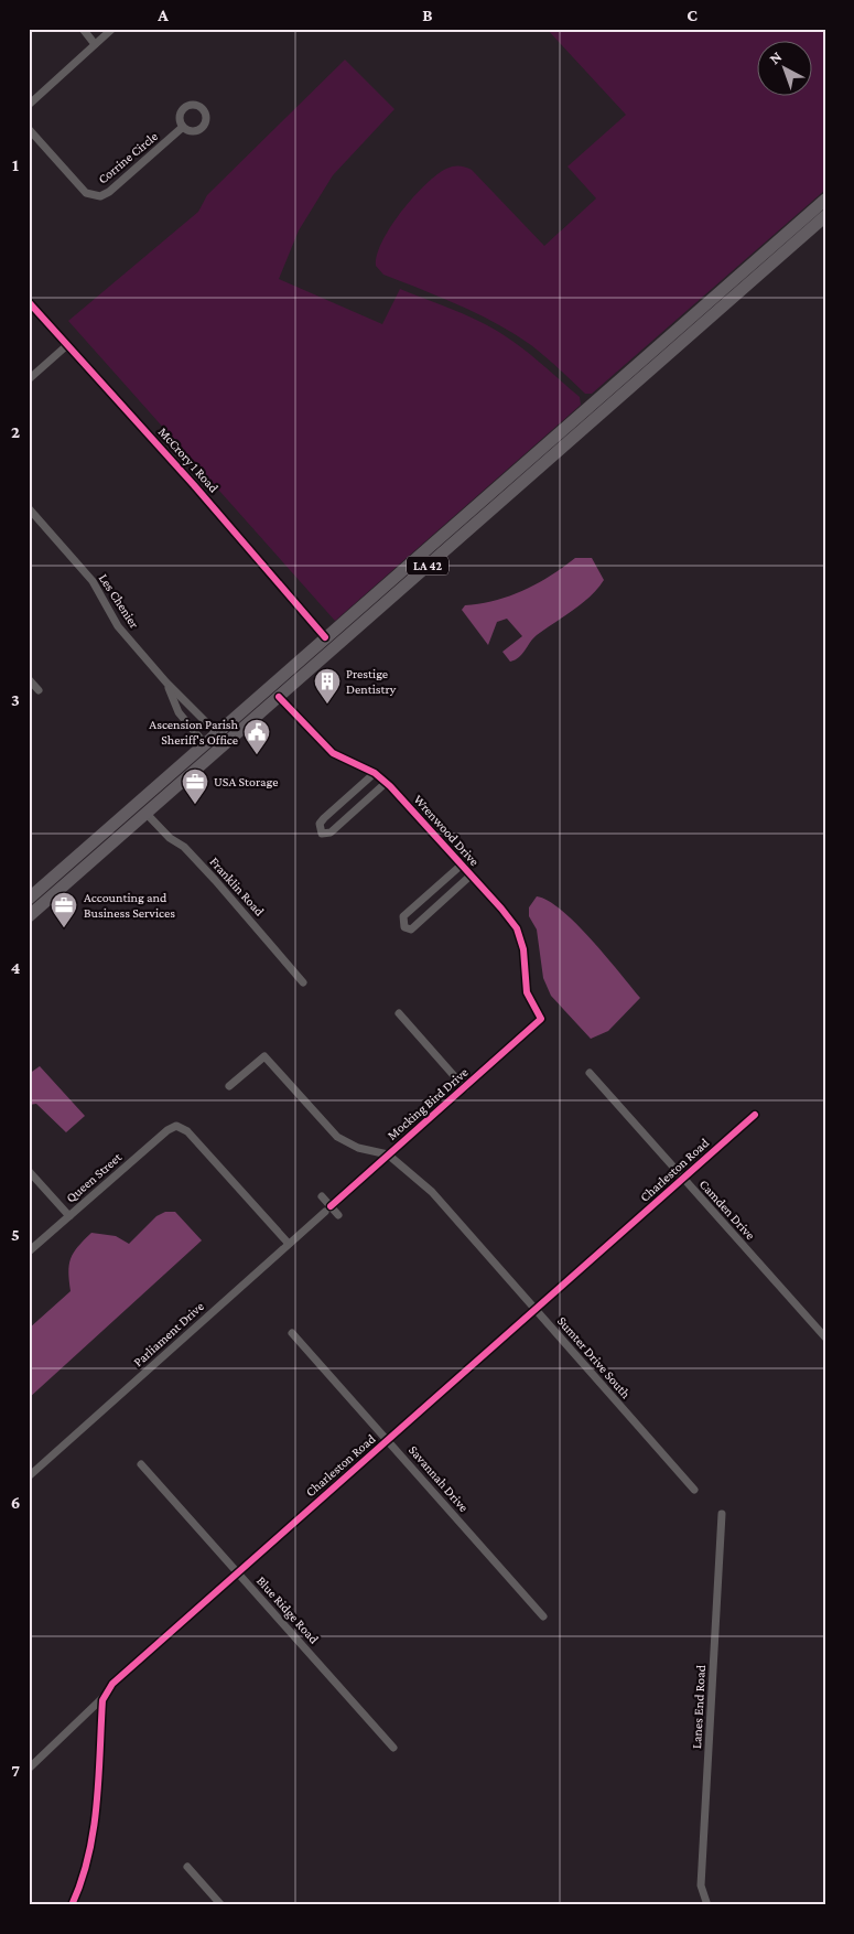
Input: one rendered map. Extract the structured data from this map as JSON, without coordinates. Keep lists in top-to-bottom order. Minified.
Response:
{"streets":{"main road":["LA 42"],"street":["Corrine Circle","McCrory 1 Road","Les Chenier","Wrenwood Drive","Franklin Road","Mocking Bird Drive","Charleston Road","Queen Street","Camden Drive","Parliament Drive","Sumter Drive South","Savannah Drive","Blue Ridge Road","Lanes End Road"]},"crossings":[["McCrory 1 Road","LA 42"],["LA 42","Les Chenier"],["LA 42","Wrenwood Drive"],["LA 42","Franklin Road"],["Wrenwood Drive","Mocking Bird Drive"],["Mocking Bird Drive","Parliament Drive"],["Mocking Bird Drive","Sumter Drive South"],["Charleston Road","Camden Drive"],["Charleston Road","Sumter Drive South"],["Charleston Road","Savannah Drive"],["Charleston Road","Blue Ridge Road"],["Queen Street","Parliament Drive"]],"places":{"building":["Prestige Dentistry"],"public building":["Ascension Parish Sheriff's Office"],"office":["USA Storage","Accounting and Business Services"]},"north":"top left","grid":{"columns":["A","B","C"],"rows":["1","2","3","4","5","6","7"]}}
